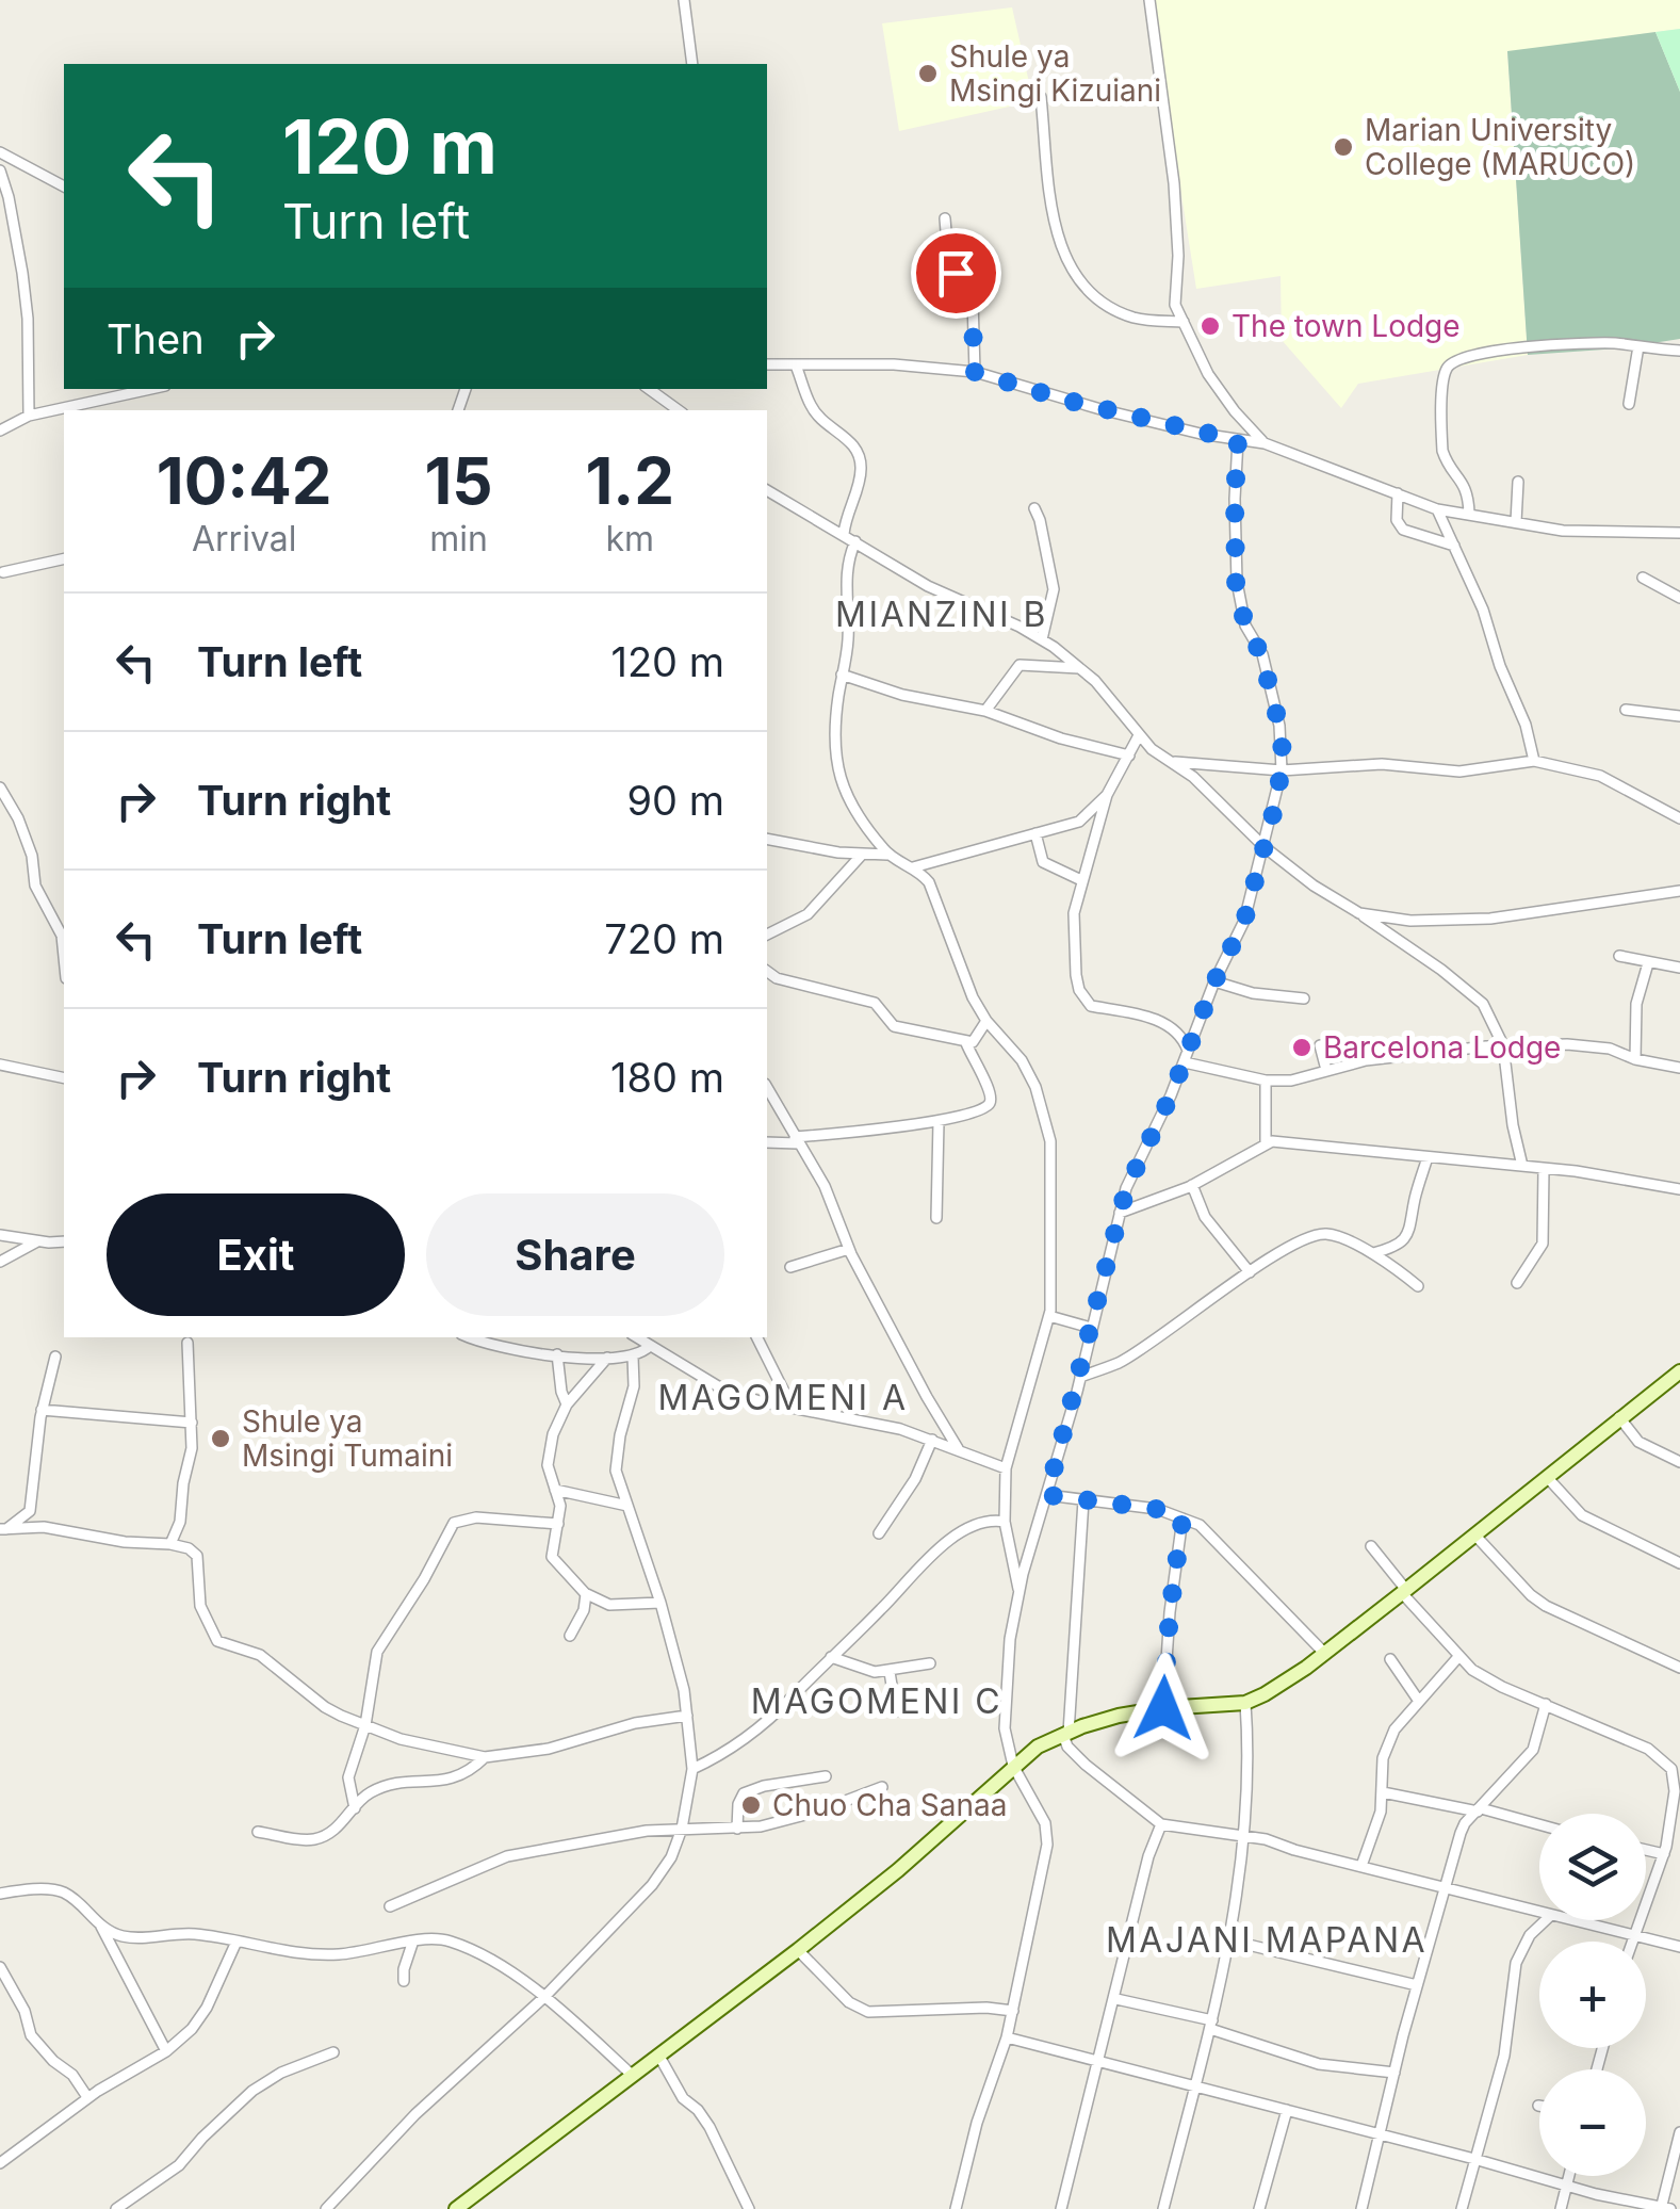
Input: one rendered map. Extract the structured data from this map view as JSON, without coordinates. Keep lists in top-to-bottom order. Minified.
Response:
{"districts":["MIANZINI B","MAGOMENI A","MAGOMENI C","MAJANI MAPANA"],"places":["Shule ya Msingi Kizuiani","Marian University College (MARUCO)","The town Lodge","Barcelona Lodge","Shule ya Msingi Tumaini","Chuo Cha Sanaa"],"page":{"turn":["120 m","Turn left"],"then":"Then","eta":["10:42","Arrival","15","min","1.2","km"],"list":[{"name":"Turn left","value":"120 m"},{"name":"Turn right","value":"90 m"},{"name":"Turn left","value":"720 m"},{"name":"Turn right","value":"180 m"}],"buttons":["Exit","Share"],"map_buttons":["+","−"]}}
